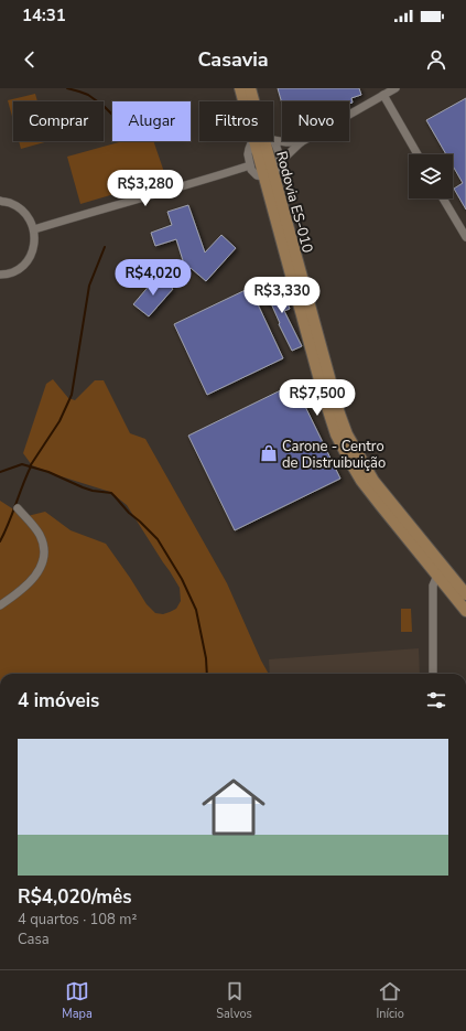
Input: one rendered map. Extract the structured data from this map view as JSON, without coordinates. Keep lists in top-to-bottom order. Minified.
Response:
{"streets":{"main road":["Rodovia ES-010"]},"places":{"shop":["Carone - Centro de Distruibuição"]},"page":{"status":"14:31","header":"Casavia","chip":["Comprar","Alugar","Filtros","Novo"],"price":["R$3,280","R$4,020","R$3,330","R$7,500"],"heading":"4 imóveis","list":[{"name":"R$4,020/mês","note":"4 quartos · 108 m² · Casa"}],"tabs":["Mapa","Salvos","Início"]}}
